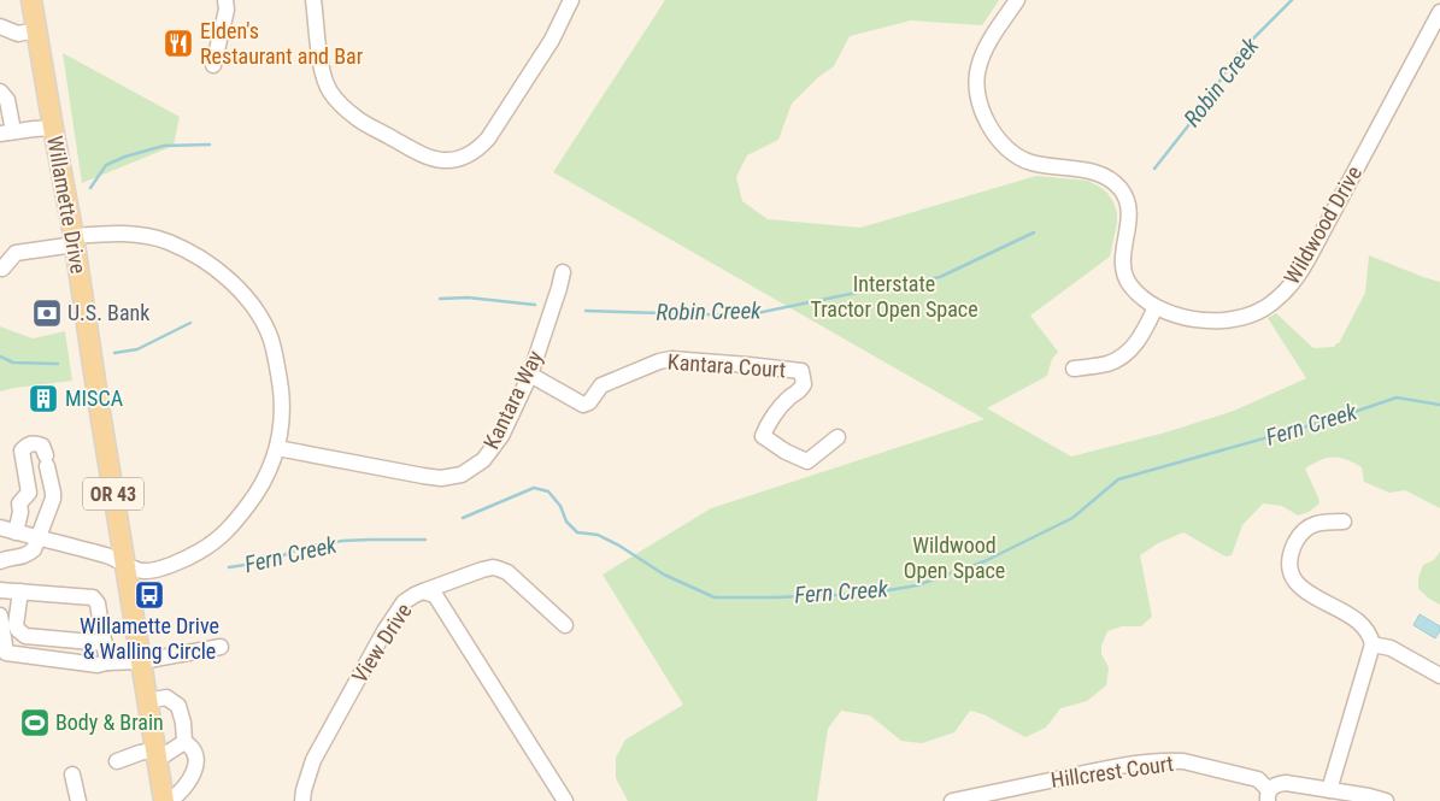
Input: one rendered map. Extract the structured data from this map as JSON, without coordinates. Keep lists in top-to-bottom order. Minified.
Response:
{"streets":{"main road":["Willamette Drive","OR 43"],"street":["Wildwood Drive","Kantara Court","Kantara Way","View Drive","Hillcrest Court"]},"crossings":[["Kantara Court","Kantara Way"]],"water":["Robin Creek","Fern Creek"],"parks":["Interstate Tractor Open Space","Wildwood Open Space"],"places":{"restaurant":["Elden's Restaurant and Bar"],"bank":["U.S. Bank"],"building":["MISCA"],"bus stop":["Willamette Drive & Walling Circle"],"sports":["Body & Brain"]}}
